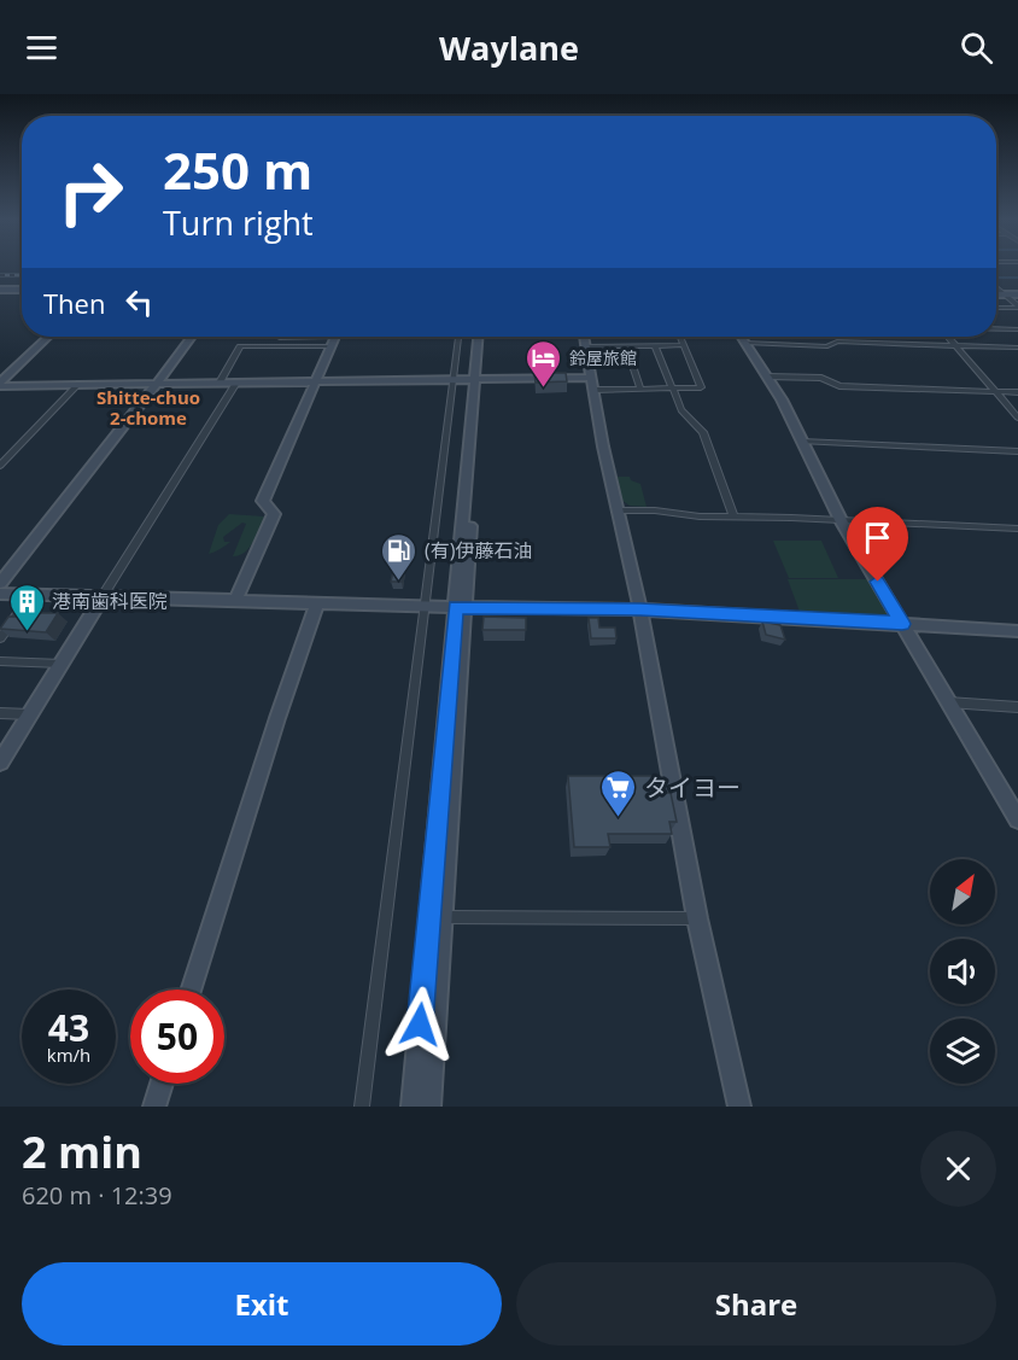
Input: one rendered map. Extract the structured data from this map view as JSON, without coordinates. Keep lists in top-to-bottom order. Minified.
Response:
{"districts":["Shitte-chuo 2-chome"],"places":{"hotel":["鈴屋旅館"],"fuel station":["(有)伊藤石油"],"building":["港南歯科医院"],"supermarket":["タイヨー"]},"north":"top right","page":{"header":"Waylane","turn":["250 m","Turn right"],"then":"Then","speed":"43 km/h","limit":"50","heading":["2 min","620 m · 12:39"],"buttons":["Exit","Share"]}}
